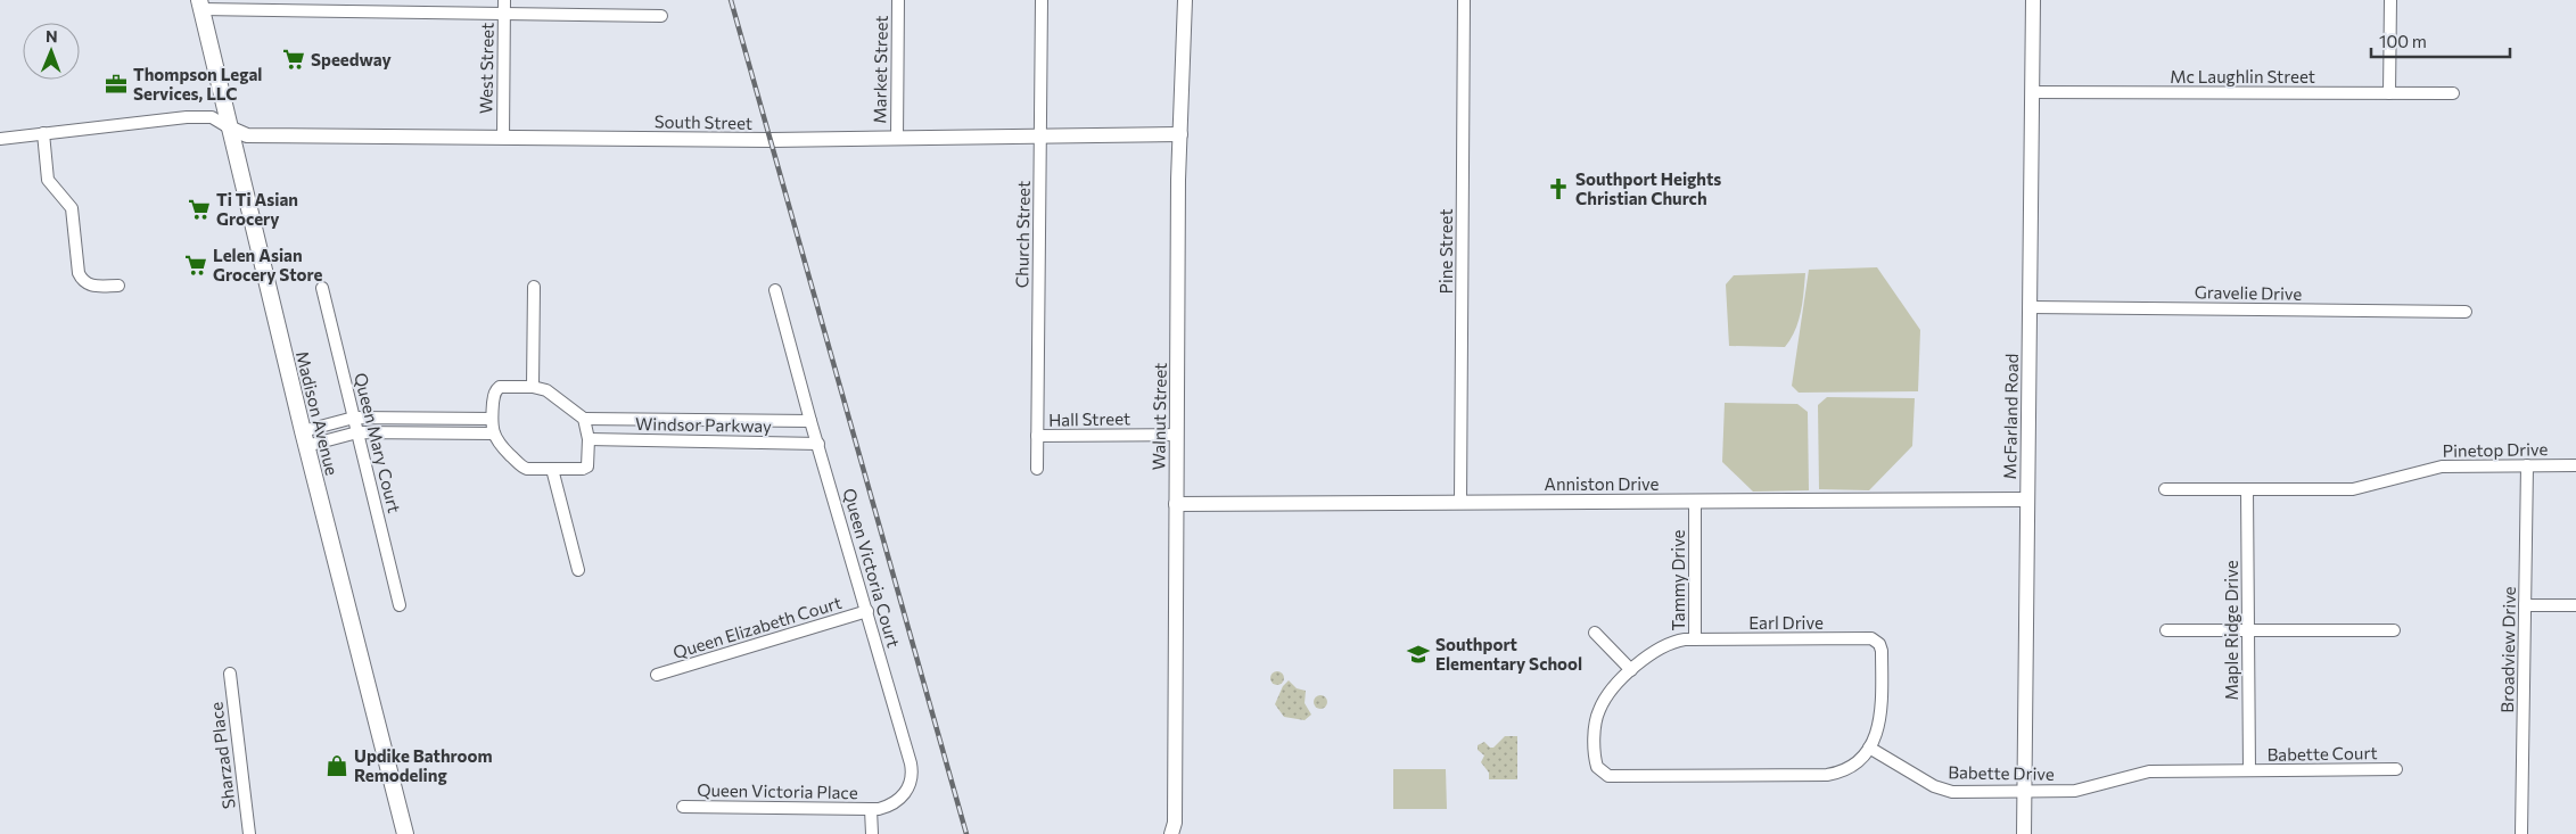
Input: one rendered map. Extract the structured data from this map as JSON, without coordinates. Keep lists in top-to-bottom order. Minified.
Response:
{"streets":{"main road":["Madison Avenue"],"street":["West Street","Market Street","Mc Laughlin Street","South Street","Church Street","Pine Street","Gravelie Drive","Walnut Street","McFarland Road","Hall Street","Windsor Parkway","Queen Mary Court","Pinetop Drive","Anniston Drive","Queen Victoria Court","Tammy Drive","Earl Drive","Queen Elizabeth Court","Maple Ridge Drive","Broadview Drive","Babette Court","Sharzad Place","Babette Drive","Queen Victoria Place"]},"crossings":[["West Street","South Street"],["Market Street","South Street"],["Mc Laughlin Street","McFarland Road"],["South Street","Church Street"],["South Street","Madison Avenue"],["South Street","Walnut Street"],["Church Street","Hall Street"],["Pine Street","Anniston Drive"],["Gravelie Drive","McFarland Road"],["Walnut Street","Hall Street"],["Walnut Street","Anniston Drive"],["McFarland Road","Anniston Drive"],["McFarland Road","Babette Drive"],["Windsor Parkway","Queen Victoria Court"],["Pinetop Drive","Maple Ridge Drive"],["Pinetop Drive","Broadview Drive"],["Anniston Drive","Tammy Drive"],["Queen Victoria Court","Queen Elizabeth Court"],["Queen Victoria Court","Queen Victoria Place"],["Tammy Drive","Earl Drive"],["Tammy Drive","Babette Drive"],["Earl Drive","Babette Drive"],["Maple Ridge Drive","Babette Court"],["Maple Ridge Drive","Babette Drive"],["Babette Court","Babette Drive"]],"places":{"supermarket":["Speedway","Ti Ti Asian Grocery","Lelen Asian Grocery Store"],"office":["Thompson Legal Services, LLC"],"church":["Southport Heights Christian Church"],"school or university":["Southport Elementary School"],"shop":["Updike Bathroom Remodeling"]},"scale_bar":"100 m","north":"top"}
